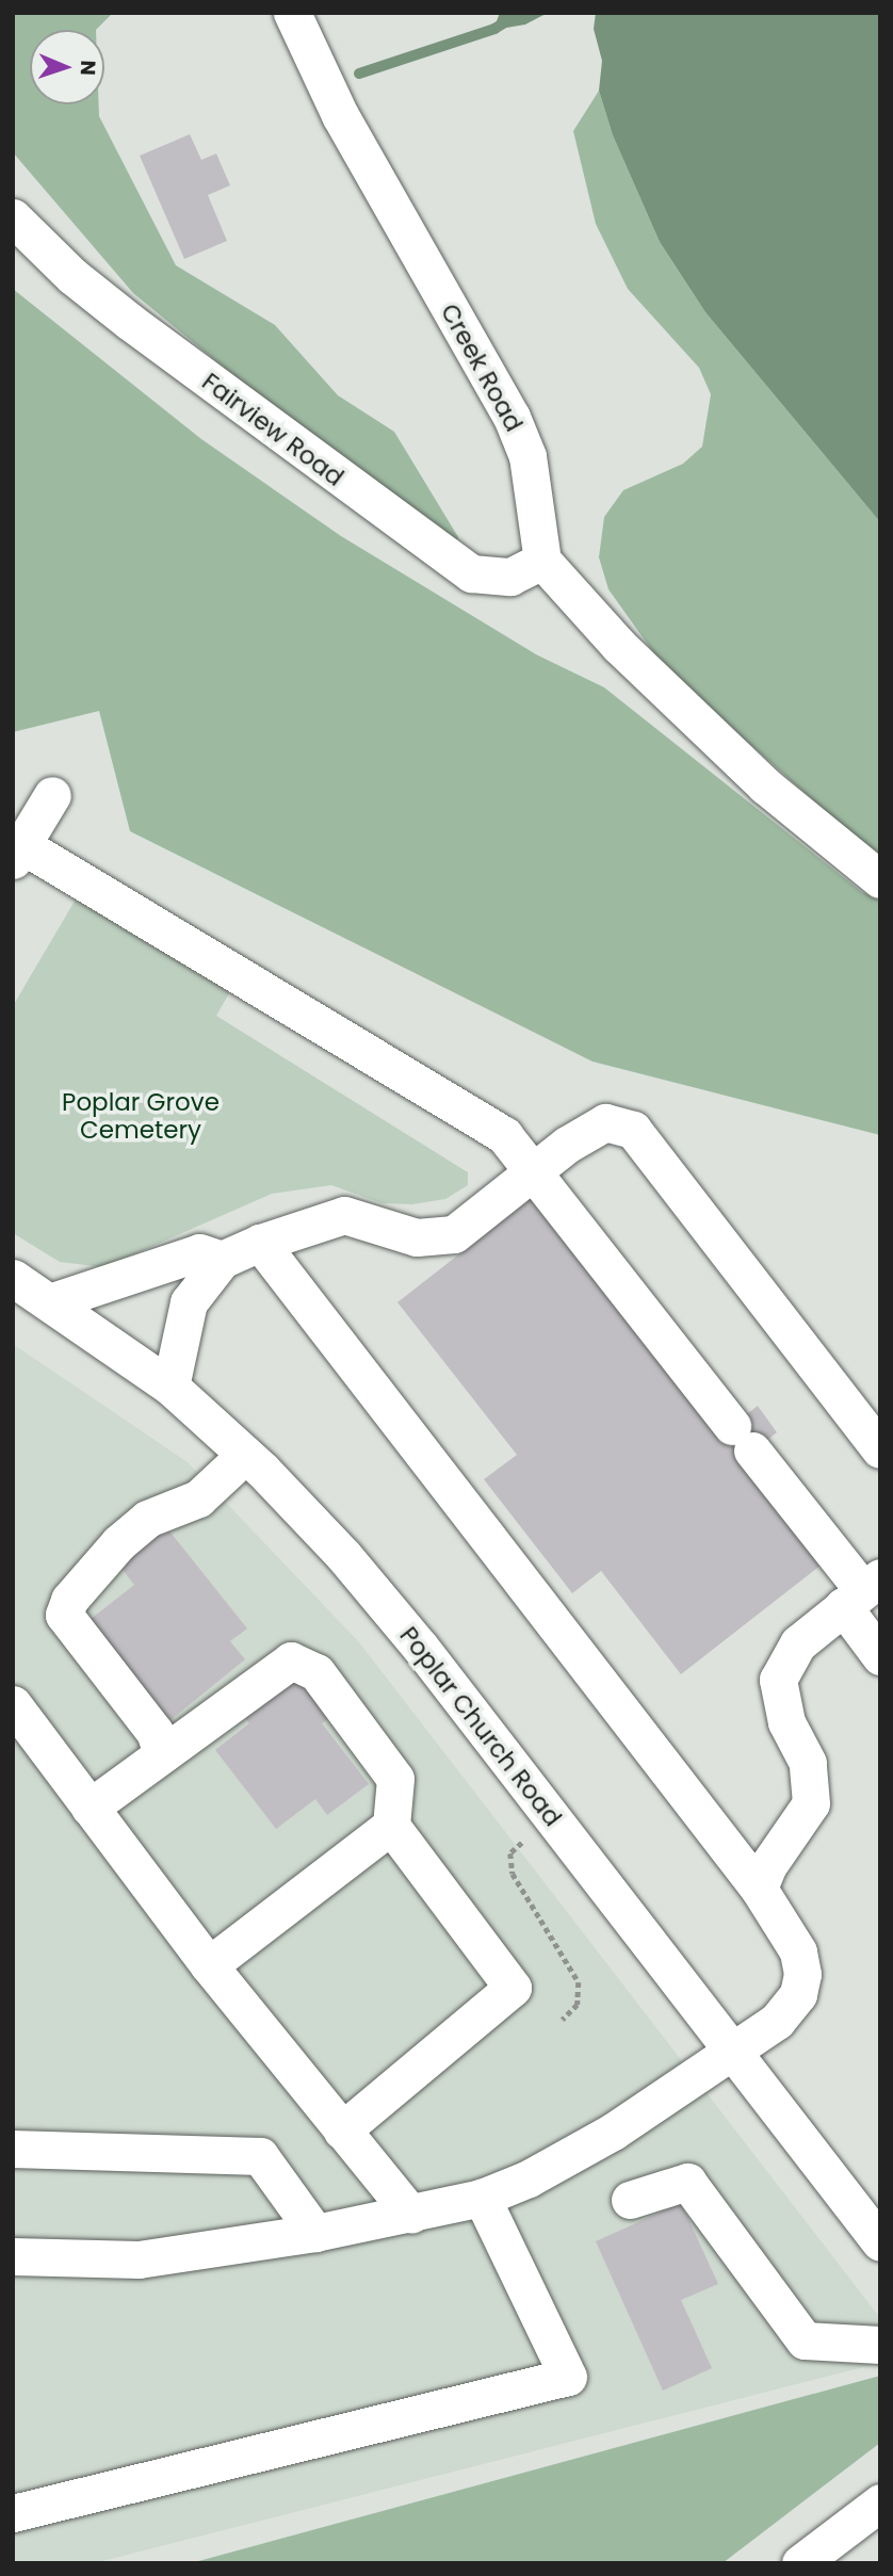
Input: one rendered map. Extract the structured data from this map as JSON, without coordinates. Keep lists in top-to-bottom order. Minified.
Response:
{"streets":{"street":["Creek Road","Fairview Road","Poplar Church Road"]},"crossings":[["Creek Road","Fairview Road"]],"parks":["Poplar Grove Cemetery"],"north":"right"}
